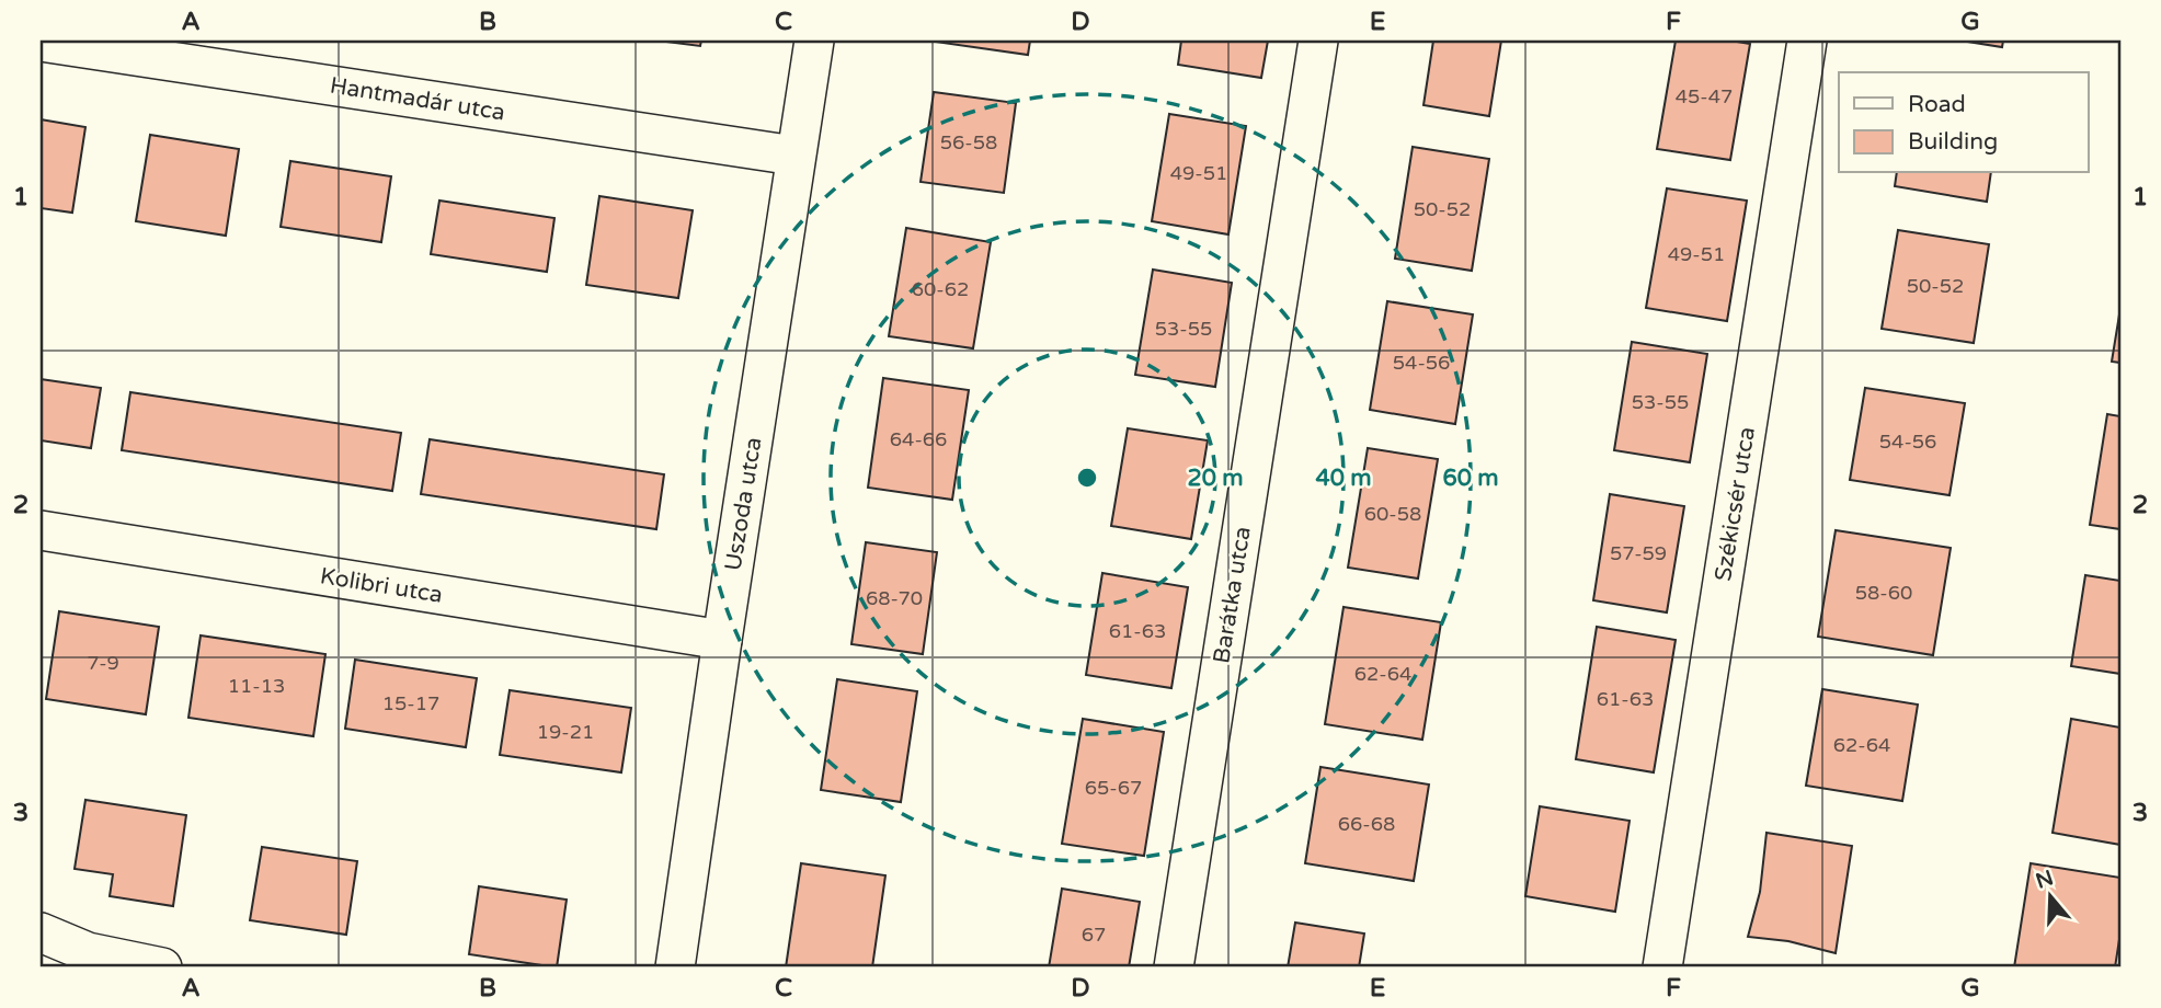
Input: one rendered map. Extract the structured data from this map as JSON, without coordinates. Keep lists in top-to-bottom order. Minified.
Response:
{"streets":{"street":["Hantmadár utca","Uszoda utca","Székicsér utca","Kolibri utca","Barátka utca"]},"crossings":[["Hantmadár utca","Uszoda utca"],["Uszoda utca","Kolibri utca"]],"house_numbers":["45-47","56-58","49-51","50-52","49-51","50-52","60-62","53-55","54-56","53-55","64-66","54-56","60-58","57-59","58-60","68-70","61-63","7-9","62-64","11-13","61-63","15-17","19-21","62-64","65-67","66-68","67"],"legend":["Road","Building"],"north":"top","grid":{"columns":["A","B","C","D","E","F","G"],"rows":["1","2","3"]},"rings":["20 m","40 m","60 m"]}
